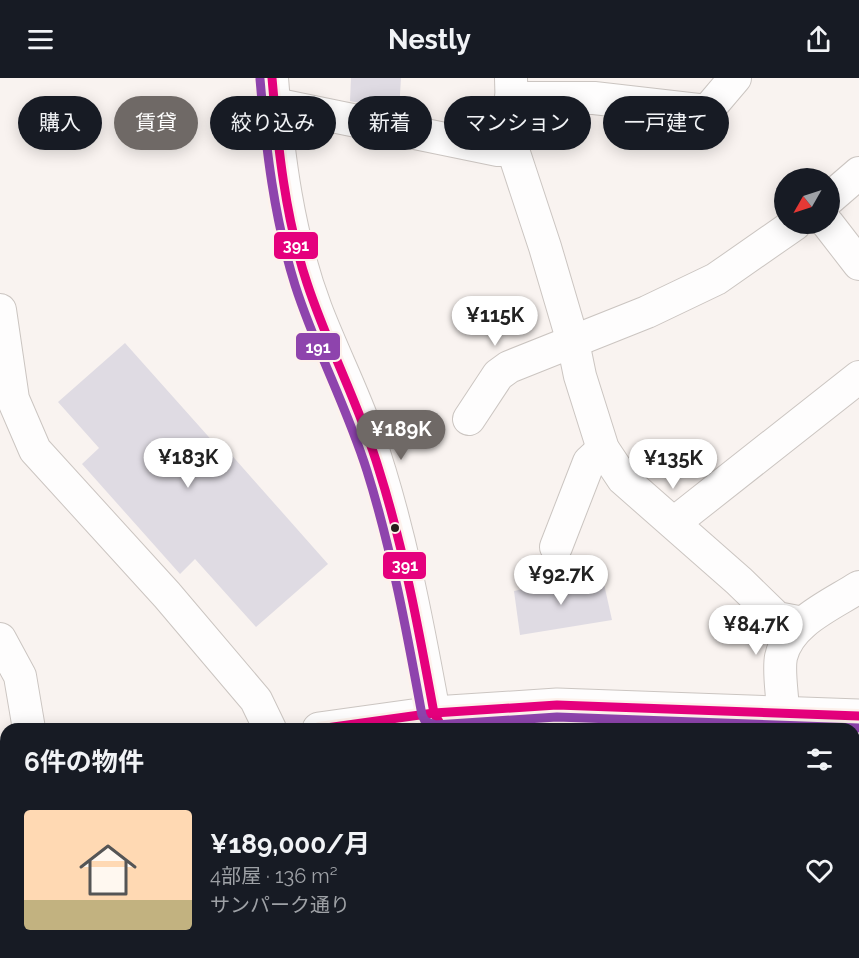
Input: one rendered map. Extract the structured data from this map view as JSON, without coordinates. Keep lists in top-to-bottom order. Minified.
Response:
{"lines":["transit line 391","transit line 191"],"north":"bottom left","page":{"header":"Nestly","chip":["購入","賃貸","絞り込み","新着","マンション","一戸建て"],"price":["¥115K","¥189K","¥183K","¥135K","¥92.7K","¥84.7K"],"heading":"6件の物件","list":[{"name":"¥189,000/月","note":"4部屋 · 136 m² · サンパーク通り"}]}}
